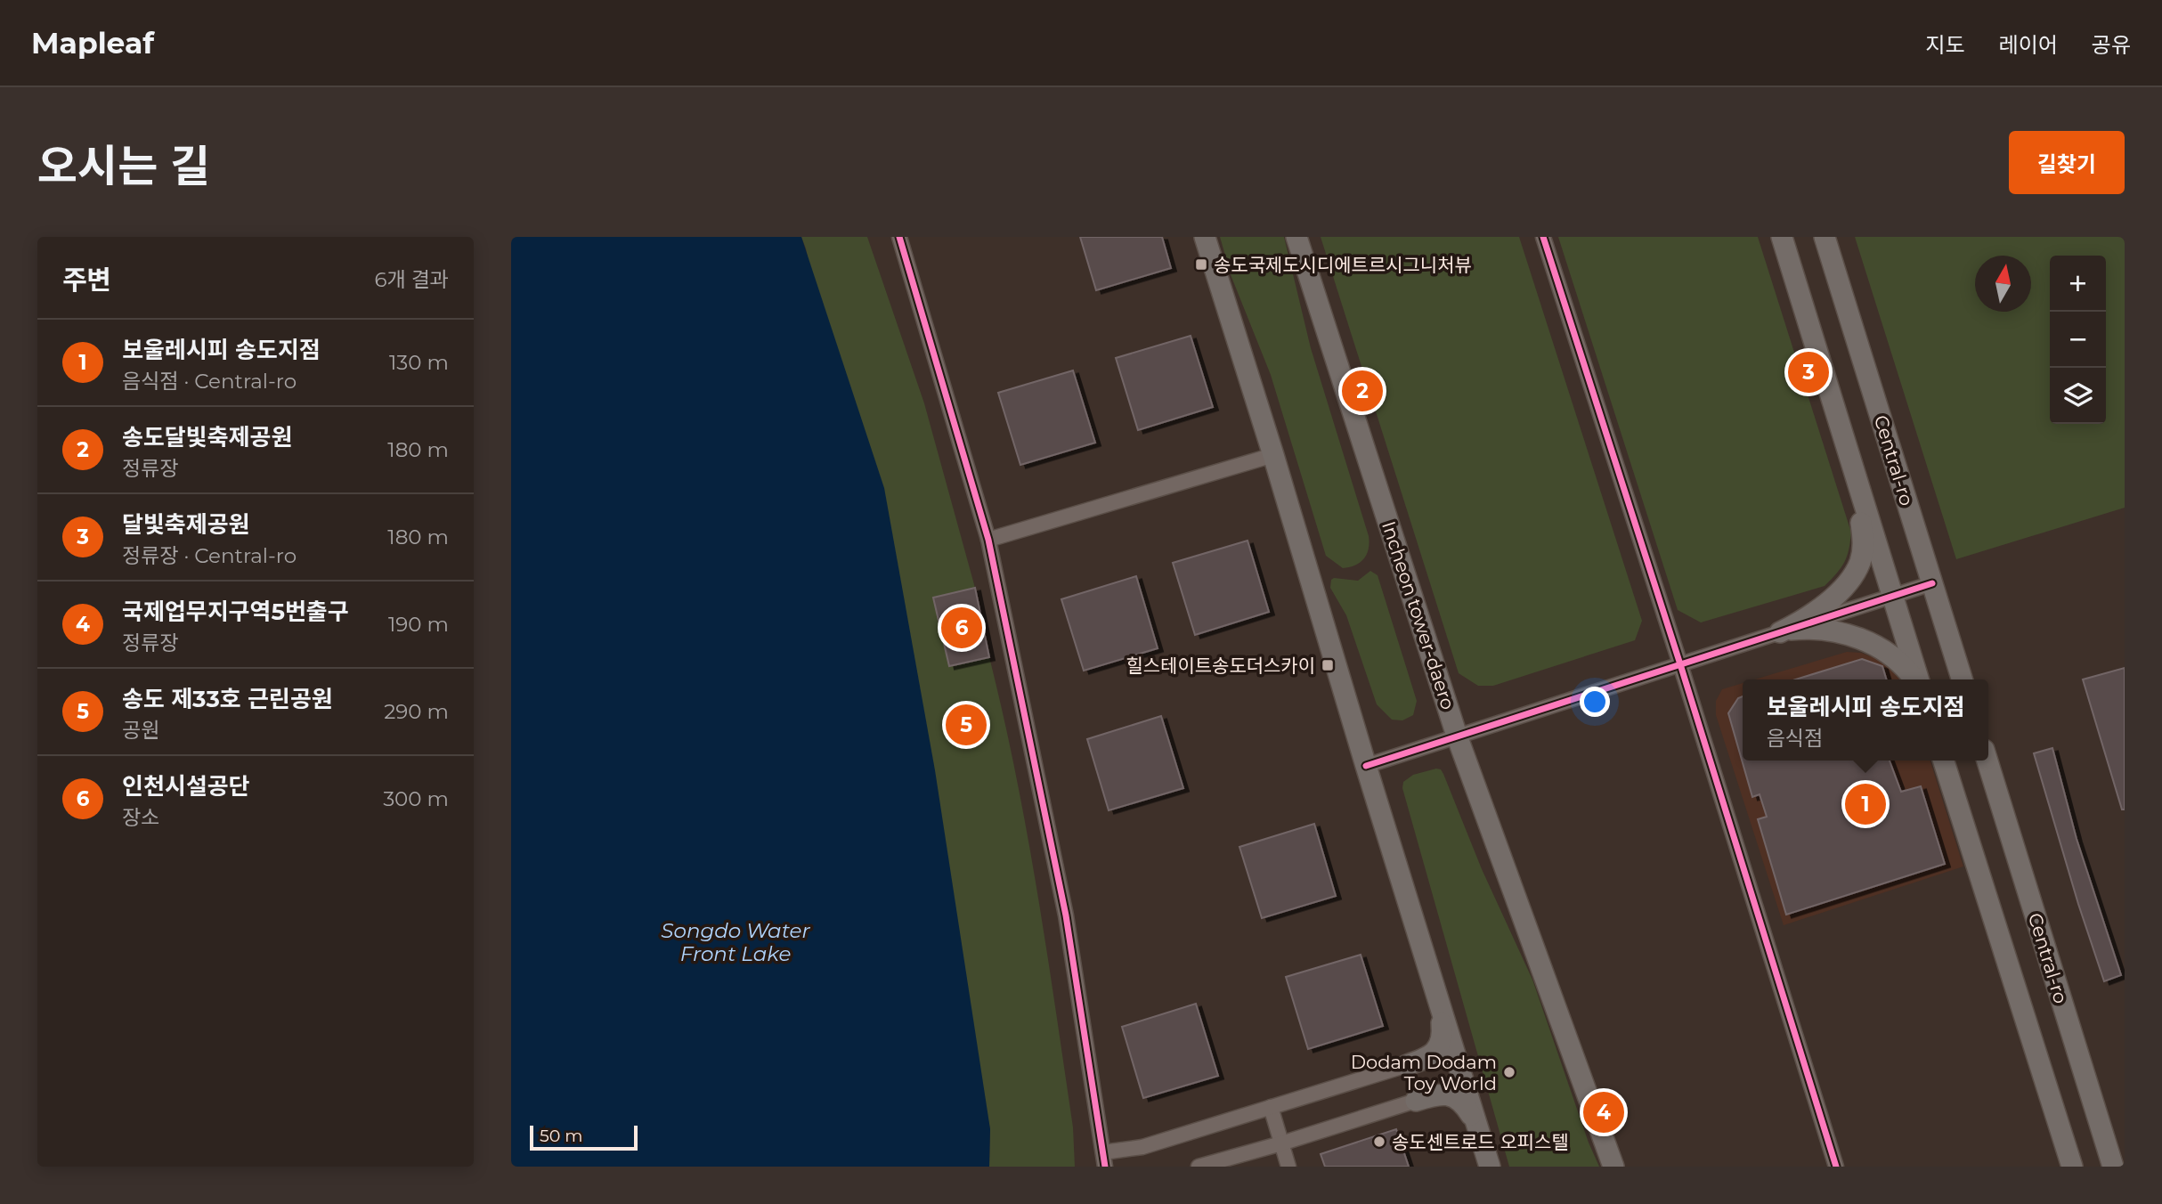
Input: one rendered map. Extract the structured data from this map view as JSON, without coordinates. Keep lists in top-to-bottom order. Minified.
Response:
{"streets":{"main road":["Central-ro","Incheon tower-daero"]},"water":["Songdo Water Front Lake"],"places":{"transit":["송도국제도시디에트르시그니처뷰","힐스테이트송도더스카이"],"other":["Dodam Dodam Toy World","송도센트로드 오피스텔"]},"scale_bar":"50 m","north":"top","page":{"header":"Mapleaf","nav":["지도","레이어","공유"],"title":"오시는 길","buttons":"길찾기","heading":["주변","6개 결과"],"map_buttons":["+","−"],"list":[{"mark":"1","name":"보울레시피 송도지점","note":"음식점 · Central-ro","value":"130 m"},{"mark":"2","name":"송도달빛축제공원","note":"정류장","value":"180 m"},{"mark":"3","name":"달빛축제공원","note":"정류장 · Central-ro","value":"180 m"},{"mark":"4","name":"국제업무지구역5번출구","note":"정류장","value":"190 m"},{"mark":"5","name":"송도 제33호 근린공원","note":"공원","value":"290 m"},{"mark":"6","name":"인천시설공단","note":"장소","value":"300 m"}],"pins":["3","2","6","5","1","4"],"popup":["보울레시피 송도지점","음식점"],"scale":"50 m"}}
